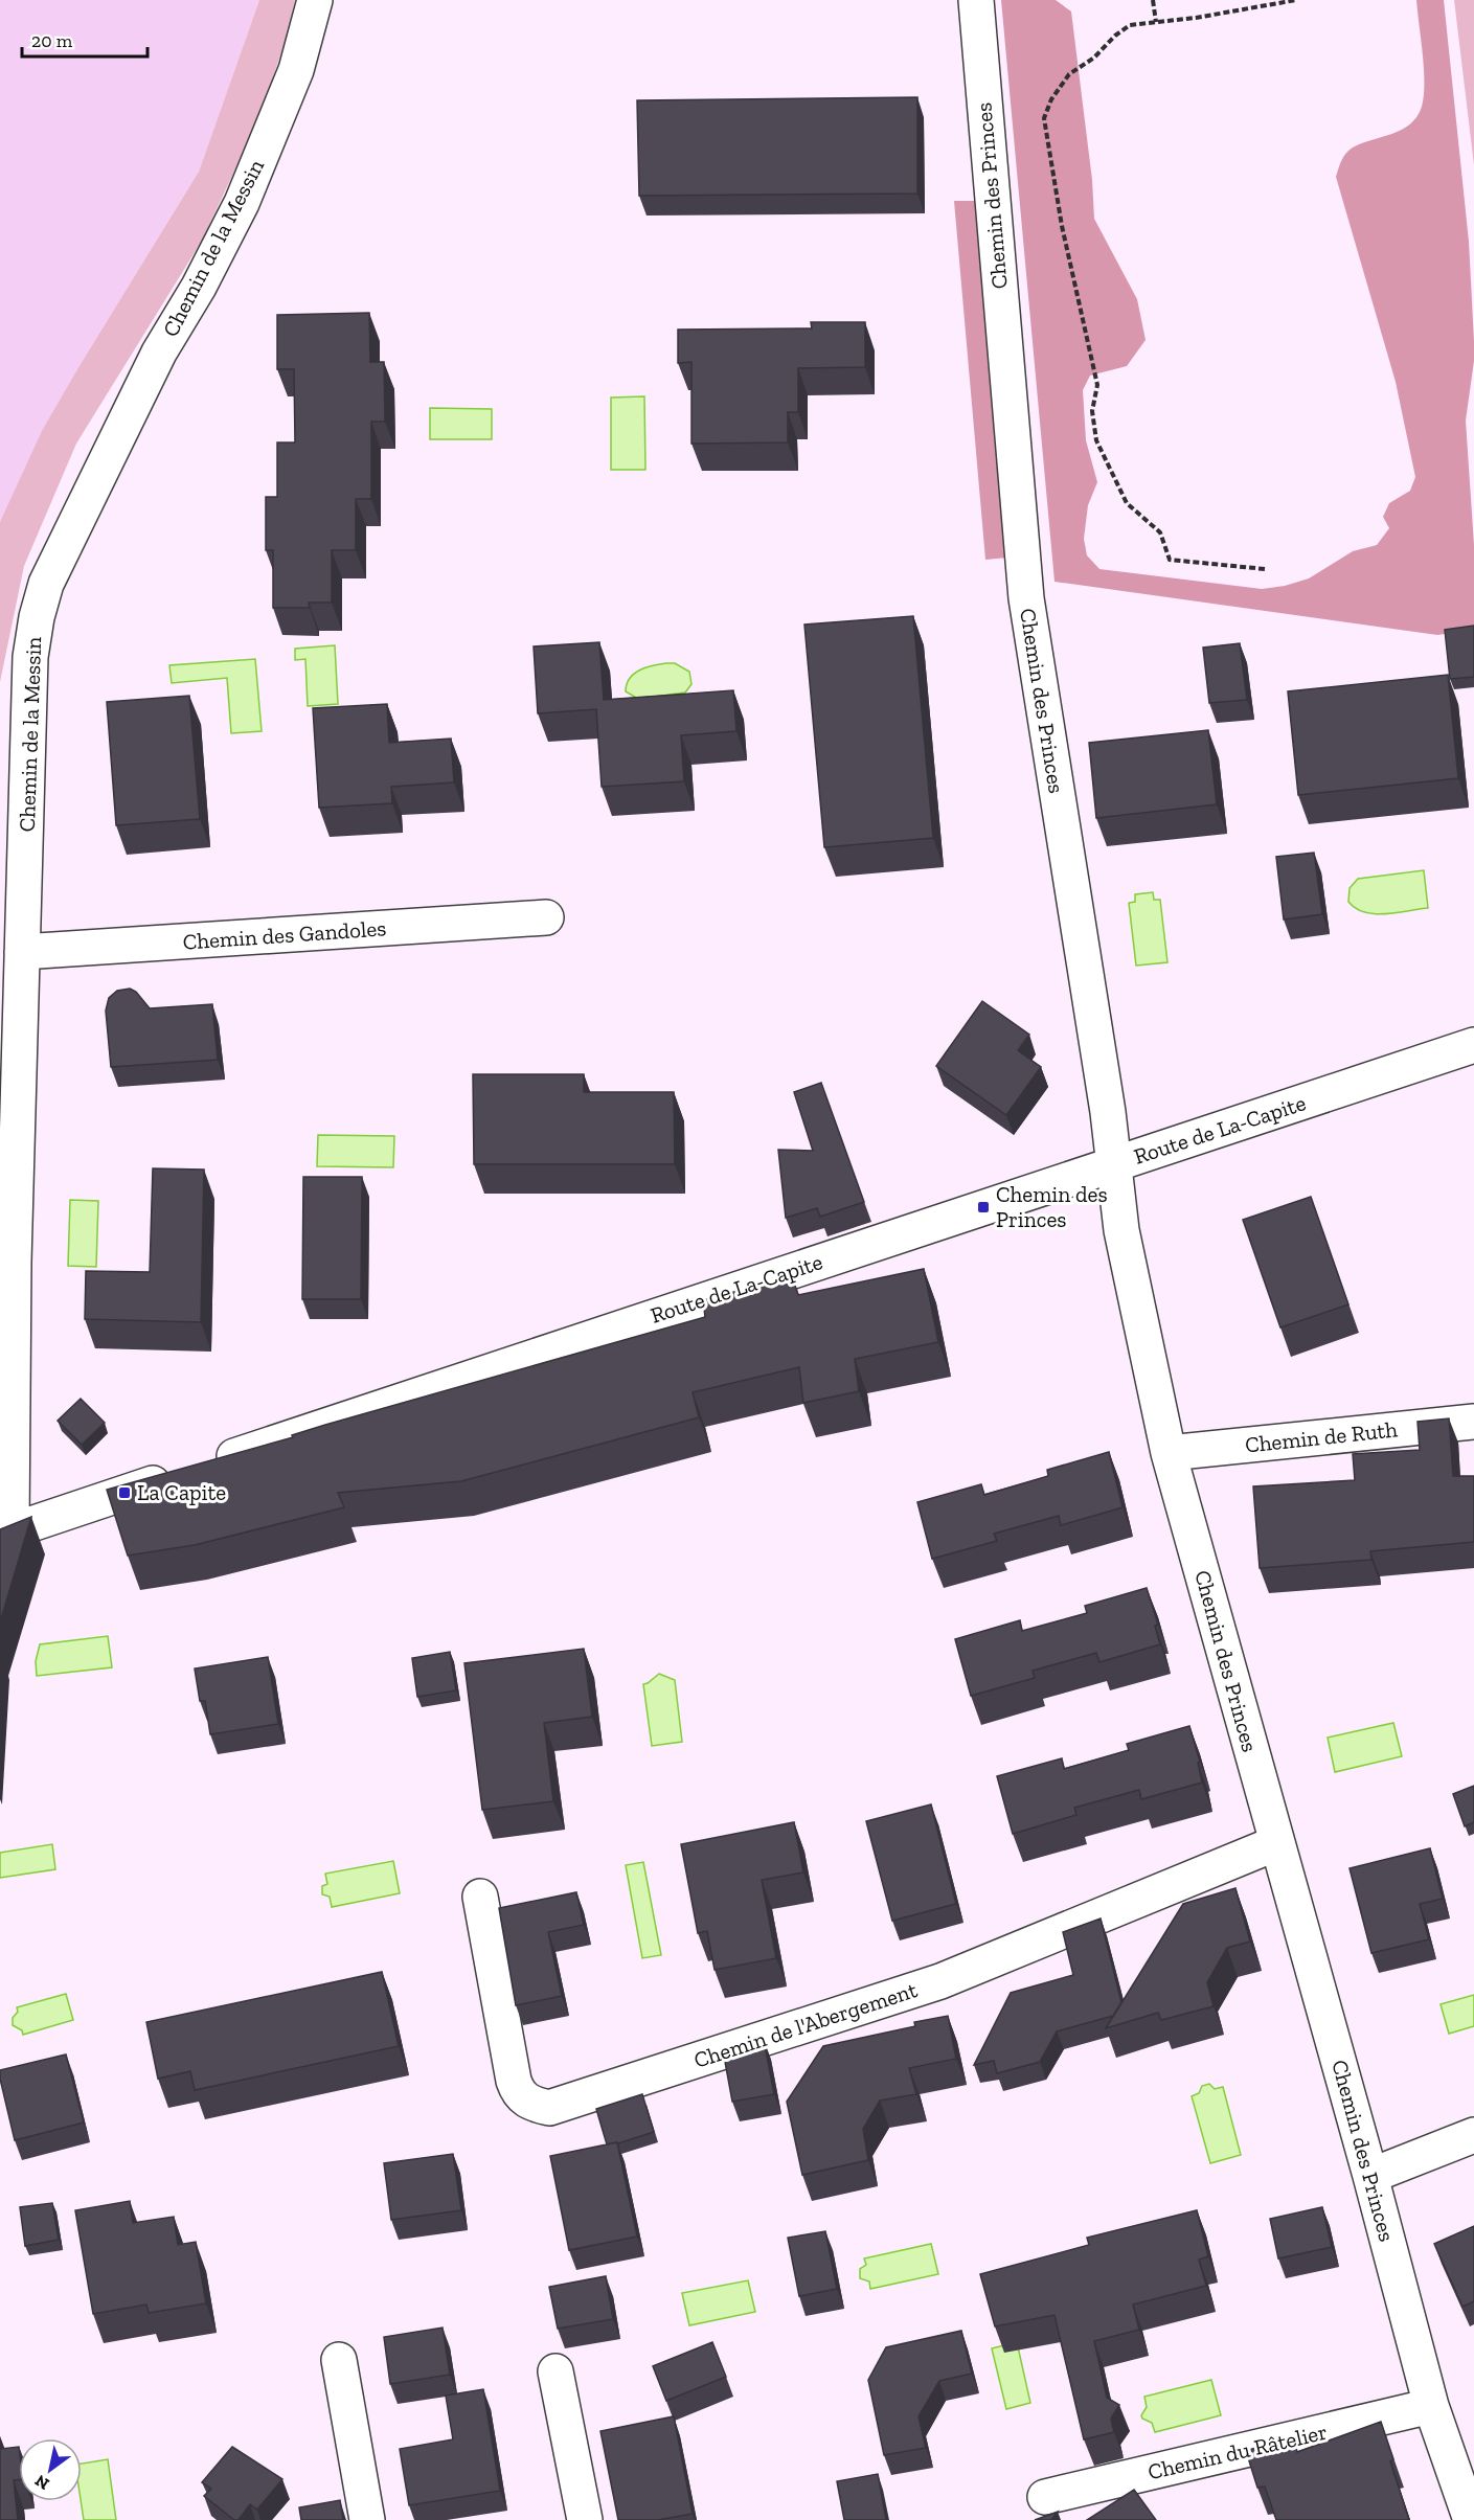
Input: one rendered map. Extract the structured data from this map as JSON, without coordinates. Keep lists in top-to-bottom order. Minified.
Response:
{"streets":{"street":["Chemin des Princes","Chemin de la Messin","Chemin des Gandoles","Route de La-Capite","Chemin de Ruth","Chemin de l'Abergement","Chemin du Râtelier"]},"crossings":[["Chemin des Princes","Route de La-Capite"],["Chemin des Princes","Chemin de Ruth"],["Chemin des Princes","Chemin de l'Abergement"],["Chemin des Princes","Chemin du Râtelier"],["Chemin de la Messin","Chemin des Gandoles"],["Chemin de la Messin","Route de La-Capite"]],"places":{"transit":["Chemin des Princes","La Capite"]},"scale_bar":"20 m","north":"bottom left"}
